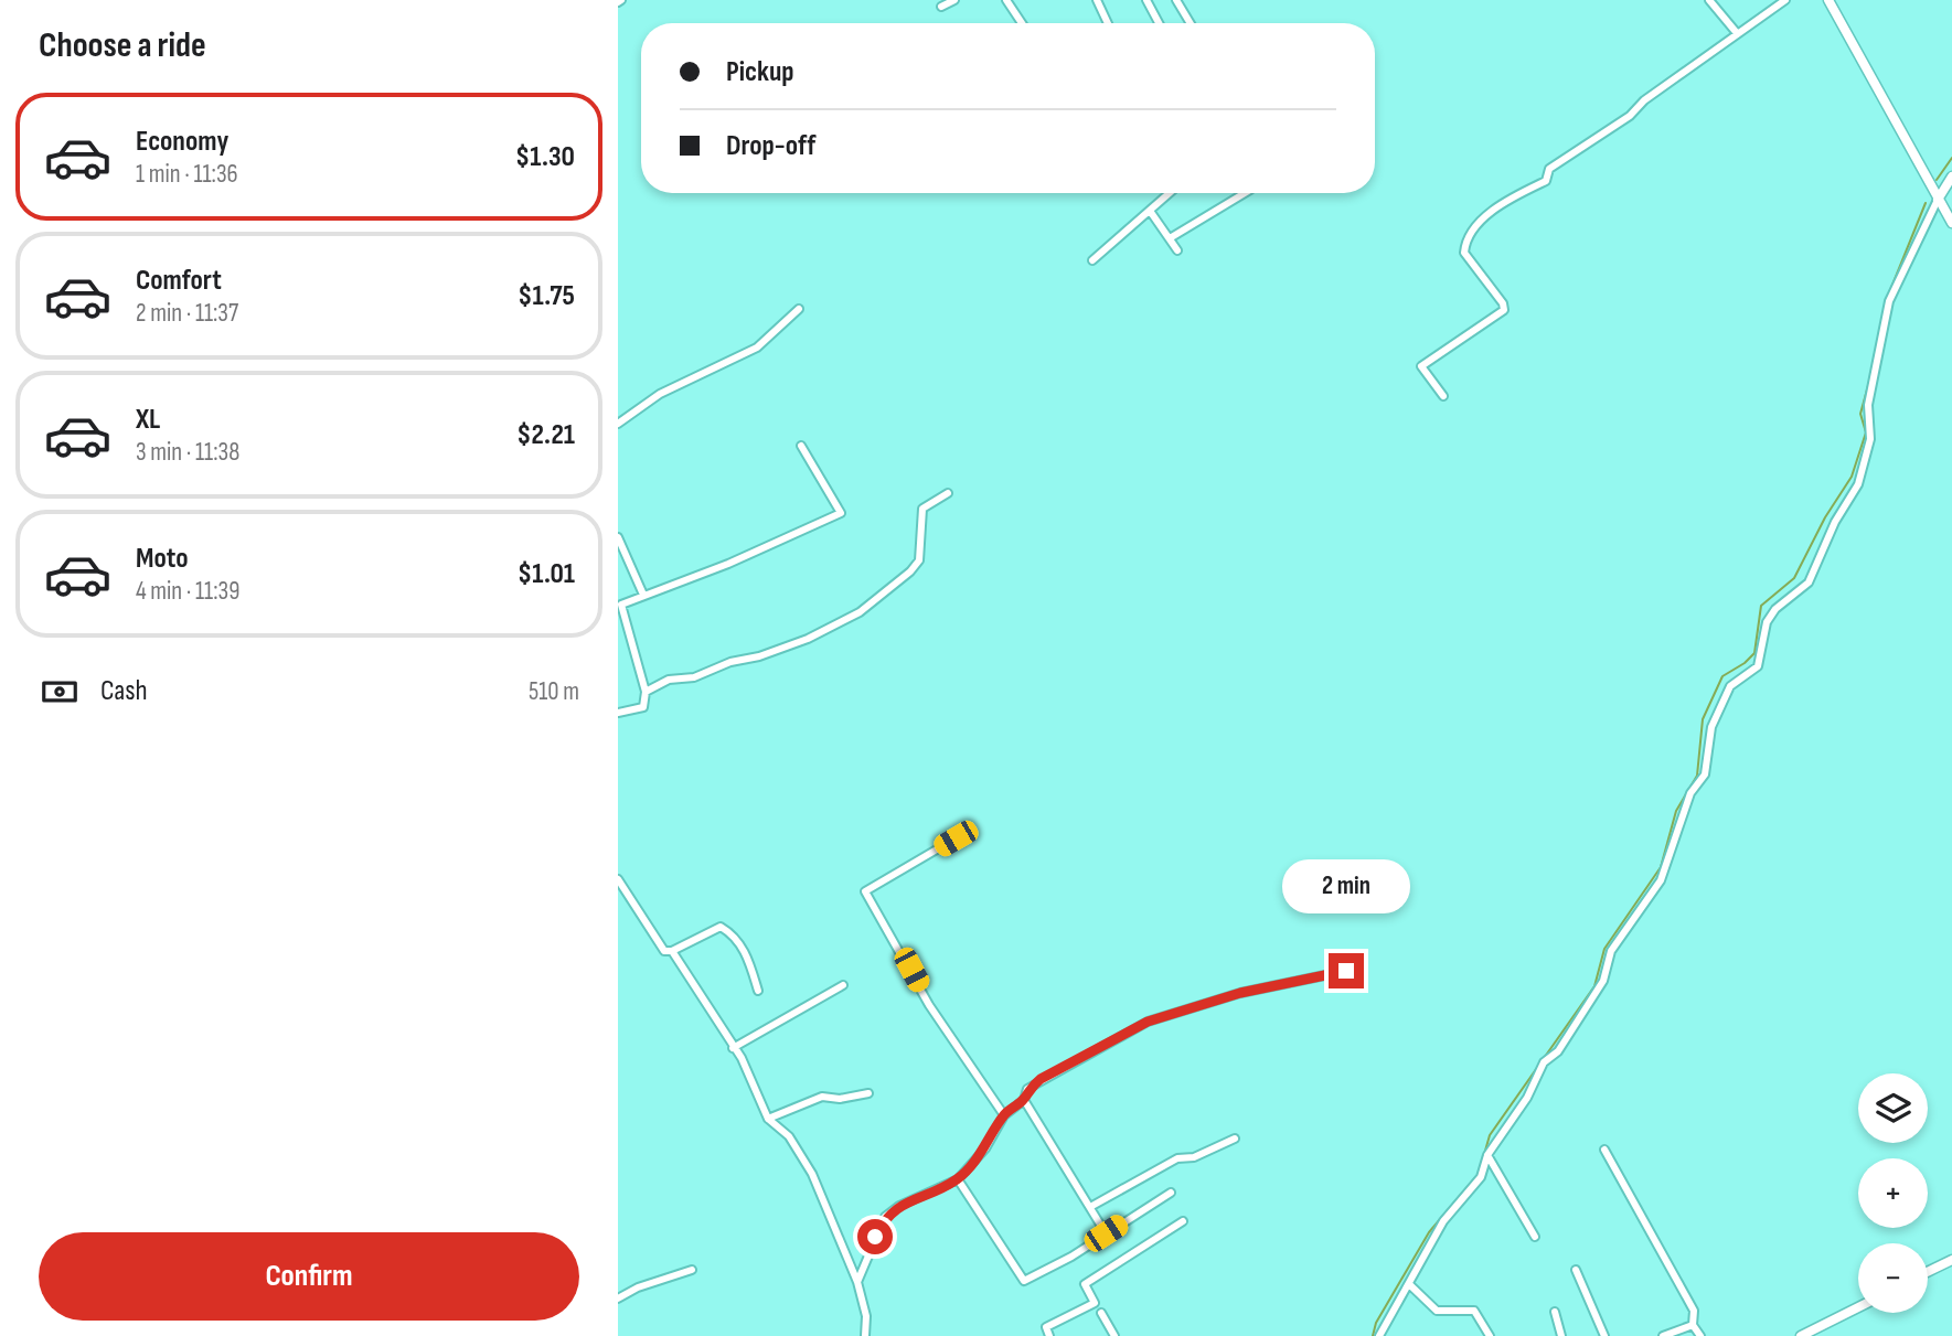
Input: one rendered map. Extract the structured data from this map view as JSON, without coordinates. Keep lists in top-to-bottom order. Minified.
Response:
{"page":{"heading":"Choose a ride","banner":["Pickup","Drop-off"],"list":[{"name":"Economy","note":"1 min · 11:36","value":"$1.30"},{"name":"Comfort","note":"2 min · 11:37","value":"$1.75"},{"name":"XL","note":"3 min · 11:38","value":"$2.21"},{"name":"Moto","note":"4 min · 11:39","value":"$1.01"}],"pay":["Cash","510 m"],"bubble":"2 min","map_buttons":["+","−"],"buttons":"Confirm"}}
